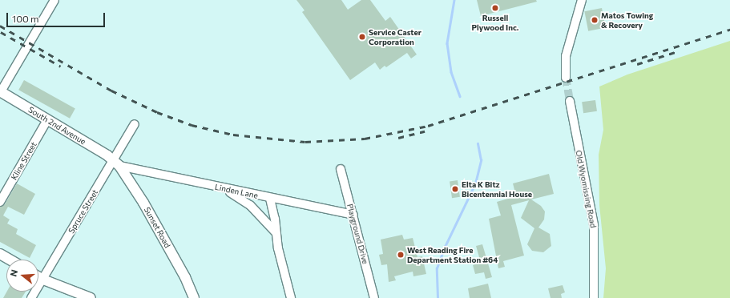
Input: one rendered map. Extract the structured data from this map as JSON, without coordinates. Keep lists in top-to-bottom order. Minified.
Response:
{"streets":{"street":["South 2nd Avenue","Kline Street","Old Wyomissing Road","Linden Lane","Spruce Street","Sunset Road","Playground Drive"]},"crossings":[["South 2nd Avenue","Kline Street"],["South 2nd Avenue","Linden Lane"],["South 2nd Avenue","Spruce Street"],["South 2nd Avenue","Sunset Road"],["Linden Lane","Spruce Street"],["Linden Lane","Sunset Road"],["Linden Lane","Playground Drive"],["Spruce Street","Sunset Road"]],"places":["Russell Plywood Inc.","Matos Towing & Recovery","Service Caster Corporation","Elta K Bitz Bicentennial House","West Reading Fire Department Station #64"],"scale_bar":"100 m","north":"left"}
